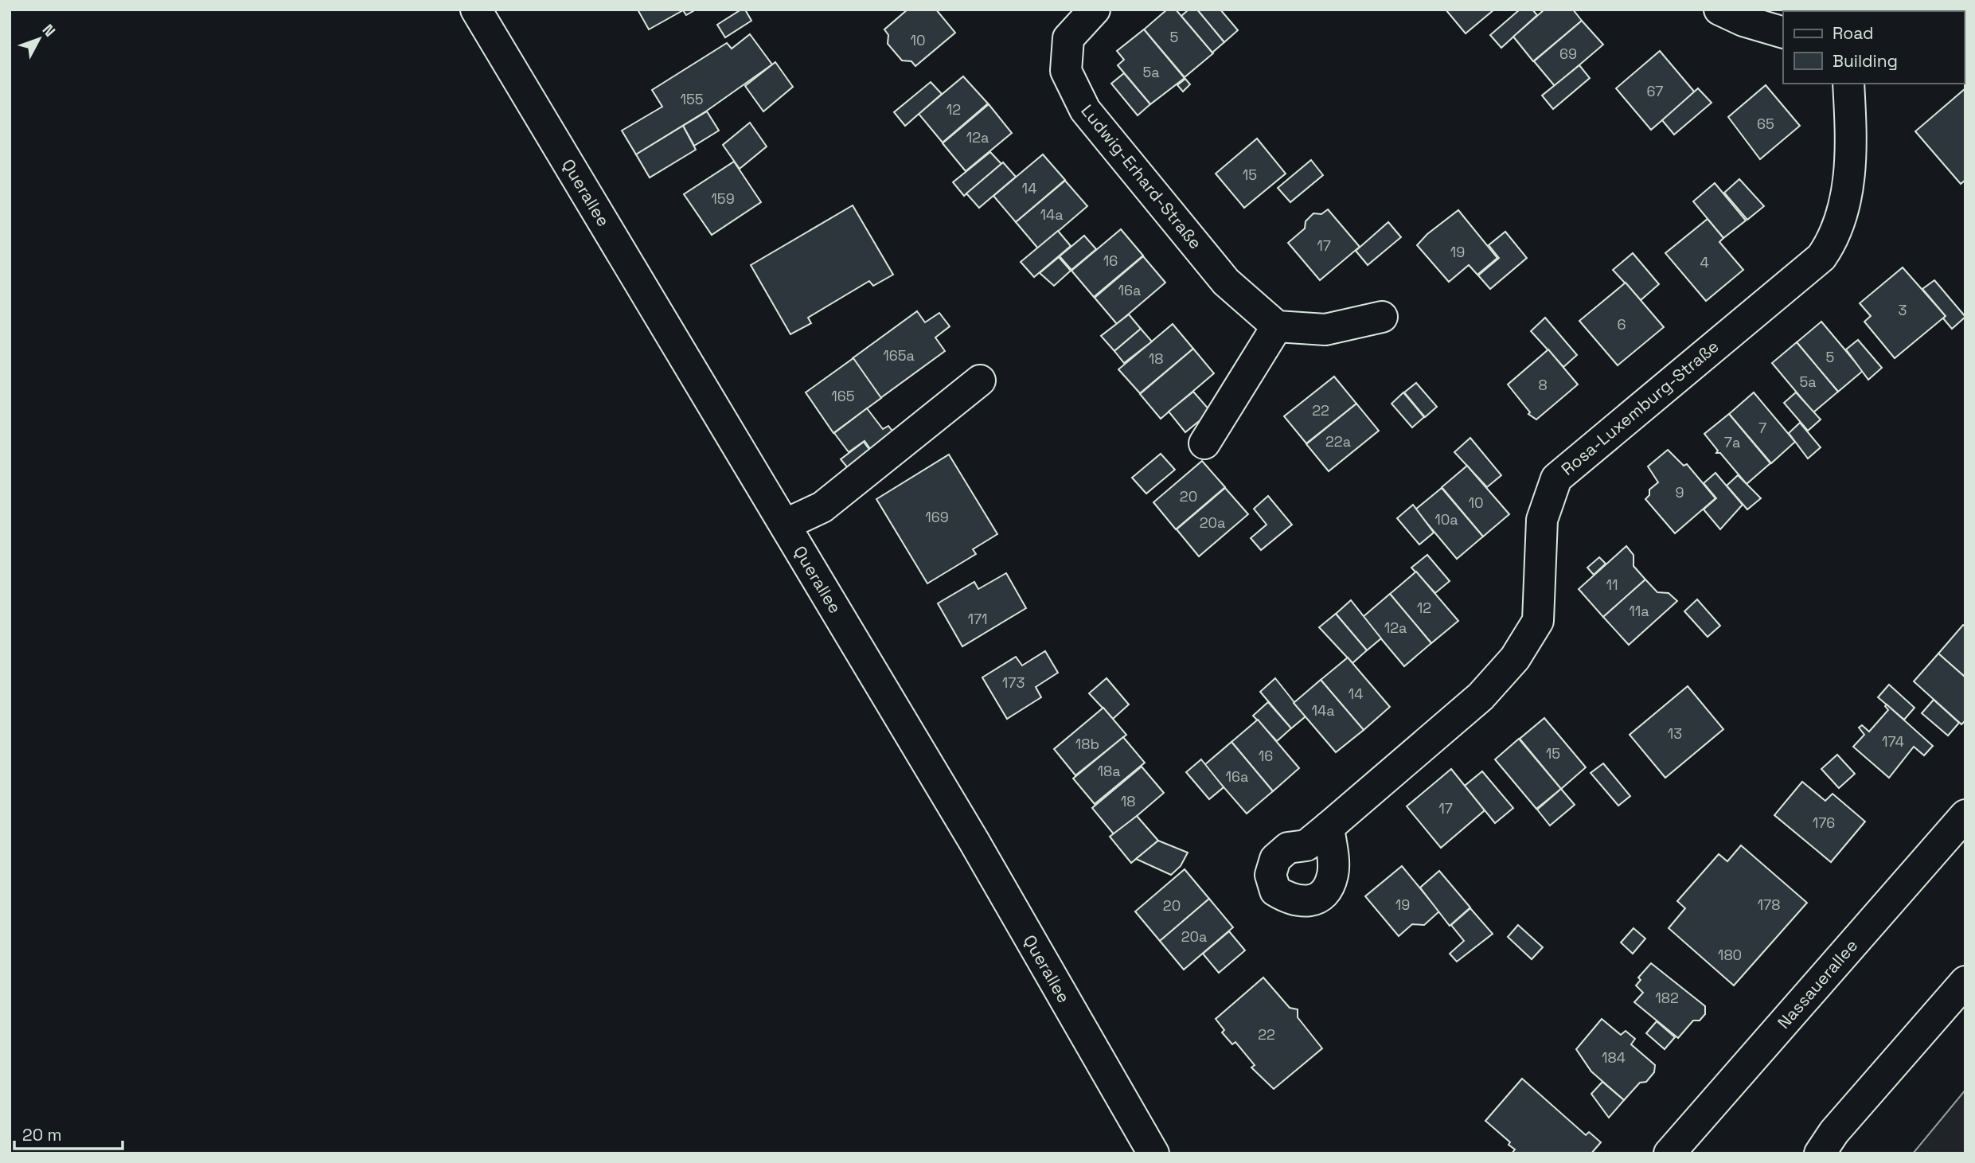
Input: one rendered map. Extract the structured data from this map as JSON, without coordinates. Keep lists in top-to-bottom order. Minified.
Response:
{"streets":{"street":["Ludwig-Erhard-Straße","Querallee","Rosa-Luxemburg-Straße","Nassauerallee"]},"house_numbers":["5","10","69","5a","67","155","12","65","12a","15","14","159","14a","17","19","16","4","16a","3","6","165a","5","18","5a","8","165","22","7","22a","7a","9","20","10","169","10a","20a","11","12","11a","171","12a","173","14","14a","13","174","18b","15","16","18a","16a","18","17","176","19","178","20","20a","180","182","22","184"],"legend":["Road","Building"],"scale_bar":"20 m","north":"top right"}
